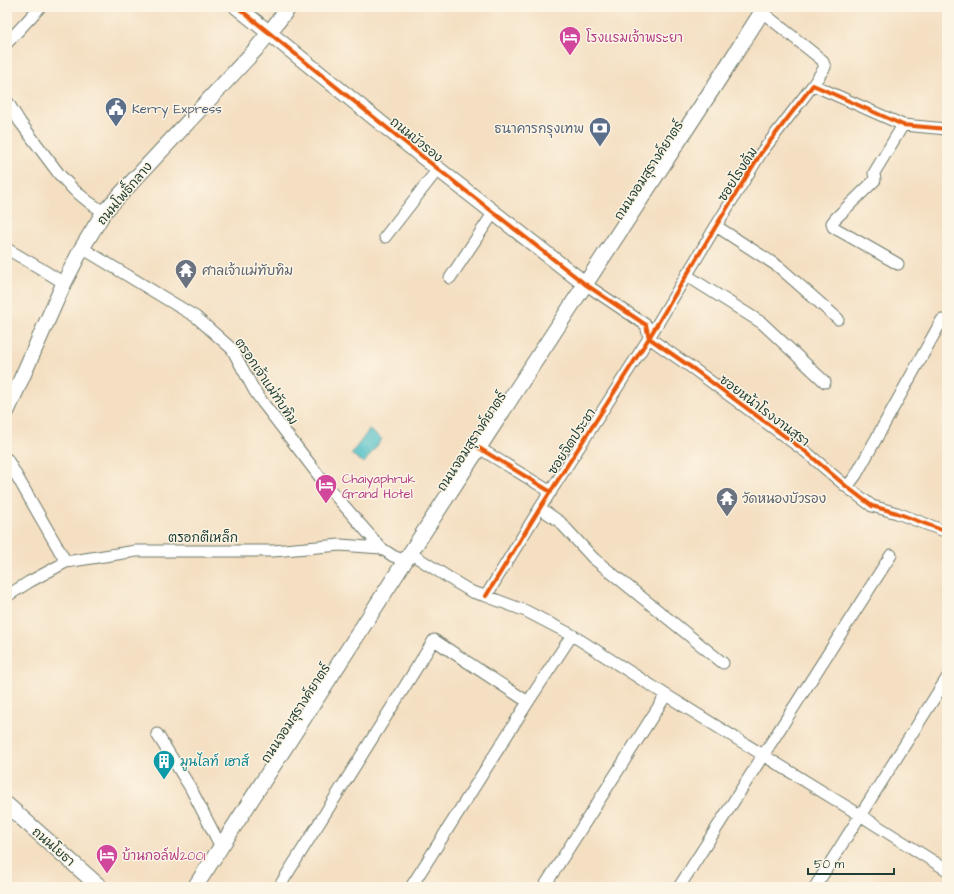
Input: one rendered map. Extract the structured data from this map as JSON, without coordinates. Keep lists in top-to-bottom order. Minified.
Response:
{"streets":{"main road":["ถนนบัวรอง","ถนนจอมสุรางค์ยาตร์","ถนนโพธิ์กลาง","ถนนโยธา"],"street":["ซอยโรงต้ม","ตรอกเจ้าแม่ทับทิม","ซอยหน้าโรงงานสุรา","ซอยจิตประชา","ตรอกตีเหล็ก"]},"crossings":[["ถนนบัวรอง","ถนนจอมสุรางค์ยาตร์"],["ถนนบัวรอง","ถนนโพธิ์กลาง"],["ถนนบัวรอง","ซอยหน้าโรงงานสุรา"],["ถนนจอมสุรางค์ยาตร์","ซอยโรงต้ม"],["ถนนจอมสุรางค์ยาตร์","ซอยหน้าโรงงานสุรา"],["ถนนจอมสุรางค์ยาตร์","ตรอกตีเหล็ก"],["ซอยโรงต้ม","ซอยหน้าโรงงานสุรา"],["ซอยโรงต้ม","ซอยจิตประชา"],["ถนนโพธิ์กลาง","ตรอกเจ้าแม่ทับทิม"],["ตรอกเจ้าแม่ทับทิม","ตรอกตีเหล็ก"],["ซอยหน้าโรงงานสุรา","ซอยจิตประชา"],["ซอยจิตประชา","ตรอกตีเหล็ก"]],"places":{"hotel":["โรงแรมเจ้าพระยา","Chaiyaphruk Grand Hotel","บ้านกอล์ฟ2001"],"public building":["Kerry Express"],"bank":["ธนาคารกรุงเทพ"],"temple":["ศาลเจ้าแม่ทับทิม","วัดหนองบัวรอง"],"building":["มูนไลท์ เฮาส์"]},"scale_bar":"50 m"}
